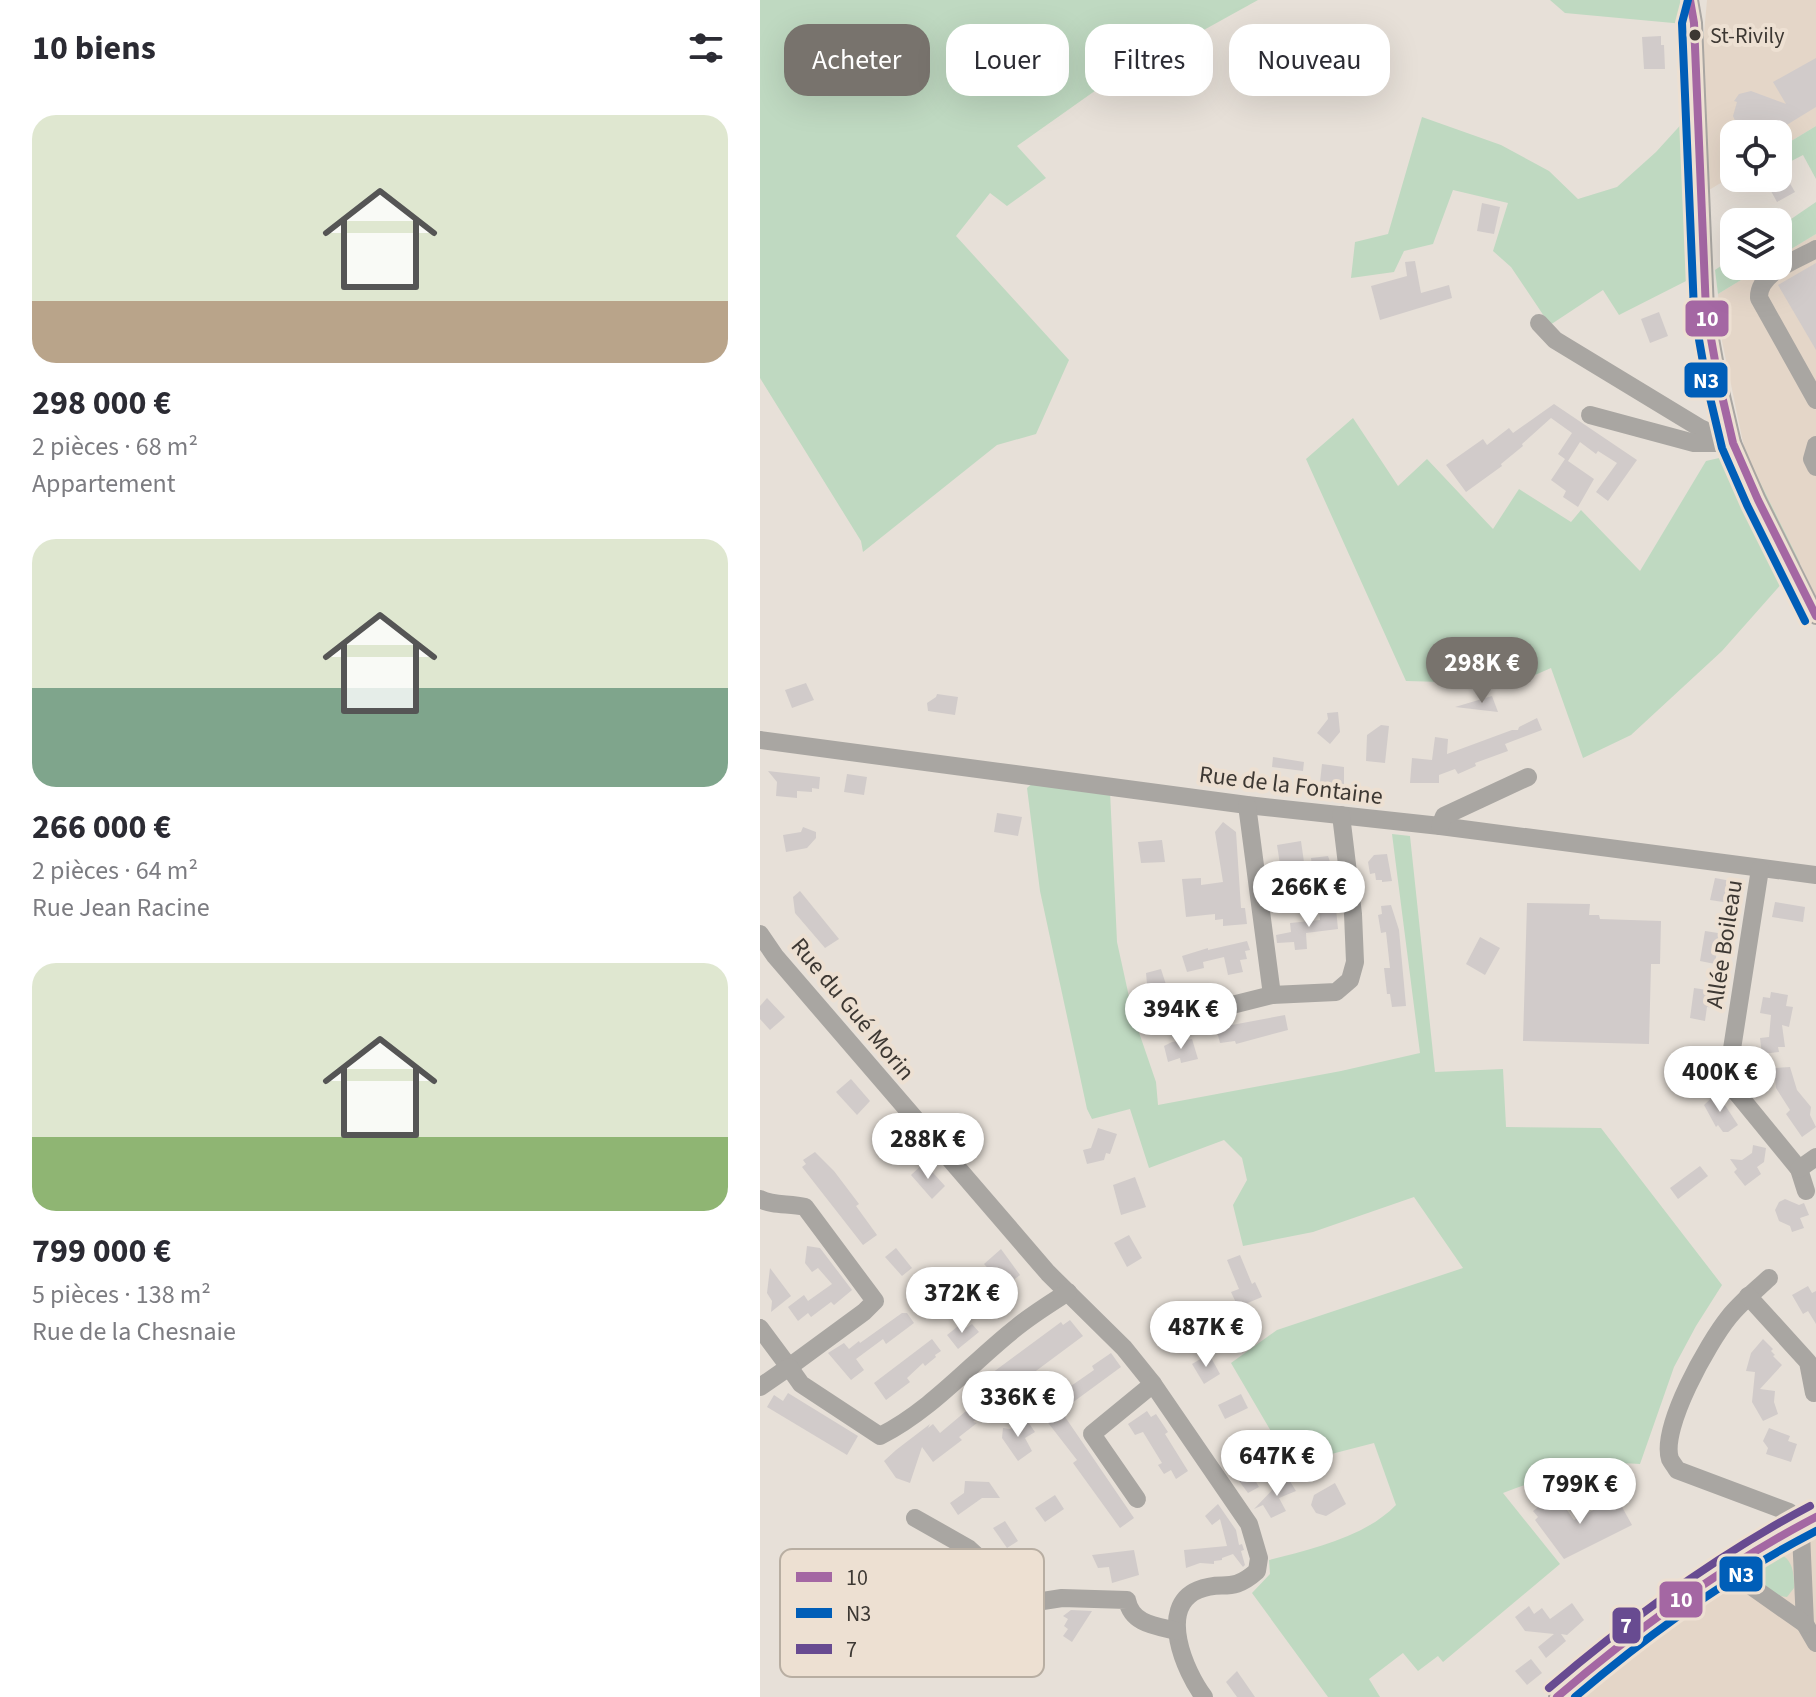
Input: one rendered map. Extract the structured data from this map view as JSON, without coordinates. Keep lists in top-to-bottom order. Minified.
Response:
{"streets":{"street":["Rue de la Fontaine","Allée Boileau","Rue du Gué Morin"]},"crossings":[["Rue de la Fontaine","Allée Boileau"]],"places":["St-Rivily"],"lines":["transit line 10","transit line N3","transit line 7"],"legend":["10","N3","7"],"page":{"heading":"10 biens","chip":["Acheter","Louer","Filtres","Nouveau"],"list":[{"name":"298 000 €","note":"2 pièces · 68 m² · Appartement"},{"name":"266 000 €","note":"2 pièces · 64 m² · Rue Jean Racine"},{"name":"799 000 €","note":"5 pièces · 138 m² · Rue de la Chesnaie"}],"price":["298K €","266K €","394K €","400K €","288K €","372K €","487K €","336K €","647K €","799K €"]}}
